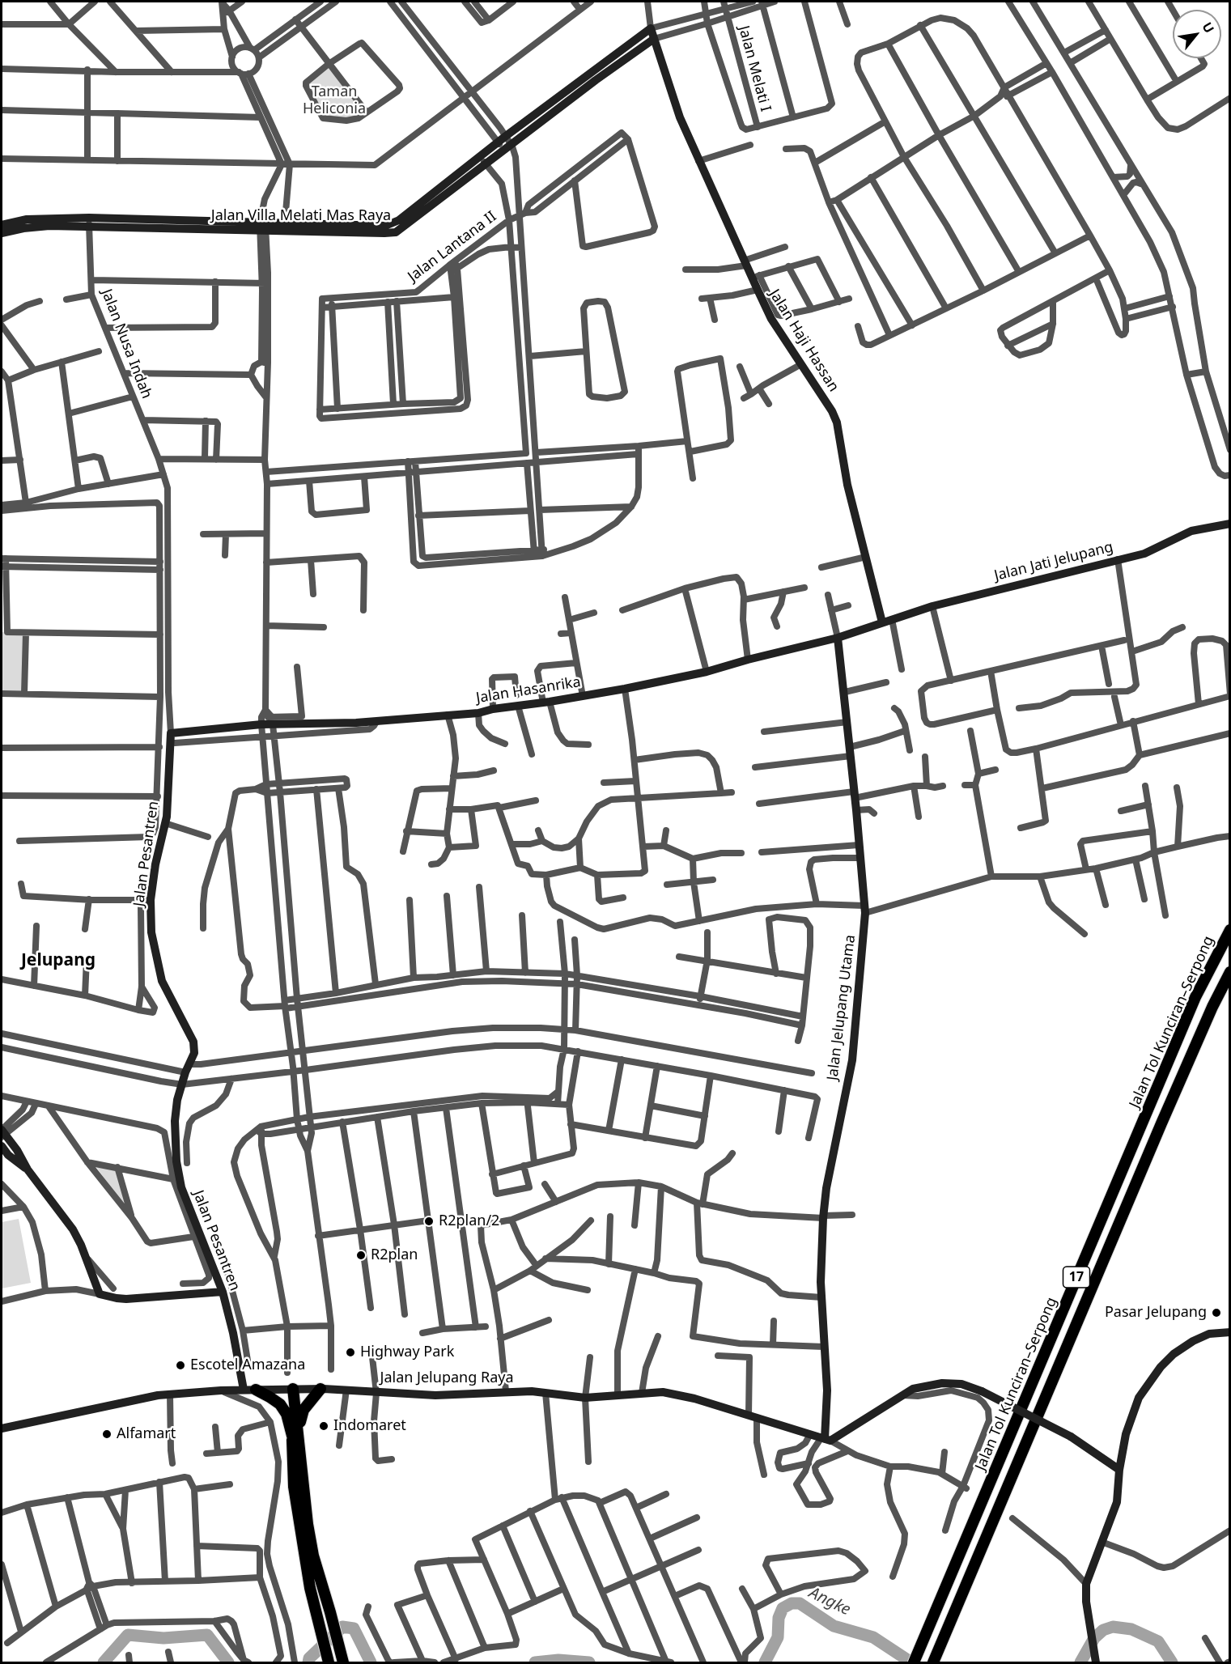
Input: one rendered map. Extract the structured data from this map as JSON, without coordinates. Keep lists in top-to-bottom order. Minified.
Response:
{"streets":{"highway":["Jalan Tol Kunciran–Serpong","17"],"street":["Jalan Melati I","Jalan Villa Melati Mas Raya","Jalan Lantana II","Jalan Haji Hassan","Jalan Nusa Indah","Jalan Jati Jelupang","Jalan Hasanrika","Jalan Pesantren","Jalan Jelupang Utama","Jalan Jelupang Raya"]},"crossings":[["Jalan Villa Melati Mas Raya","Jalan Haji Hassan"],["Jalan Villa Melati Mas Raya","Jalan Nusa Indah"],["Jalan Haji Hassan","Jalan Jati Jelupang"],["Jalan Haji Hassan","Jalan Hasanrika"],["Jalan Nusa Indah","Jalan Pesantren"],["Jalan Jati Jelupang","Jalan Hasanrika"],["Jalan Hasanrika","Jalan Pesantren"],["Jalan Hasanrika","Jalan Jelupang Utama"],["Jalan Pesantren","Jalan Jelupang Raya"],["Jalan Jelupang Utama","Jalan Jelupang Raya"]],"districts":["Jelupang"],"water":["Angke"],"parks":["Taman Heliconia"],"places":["R2plan/2","R2plan","Pasar Jelupang","Highway Park","Escotel Amazana","Indomaret","Alfamart"],"north":"top right"}
